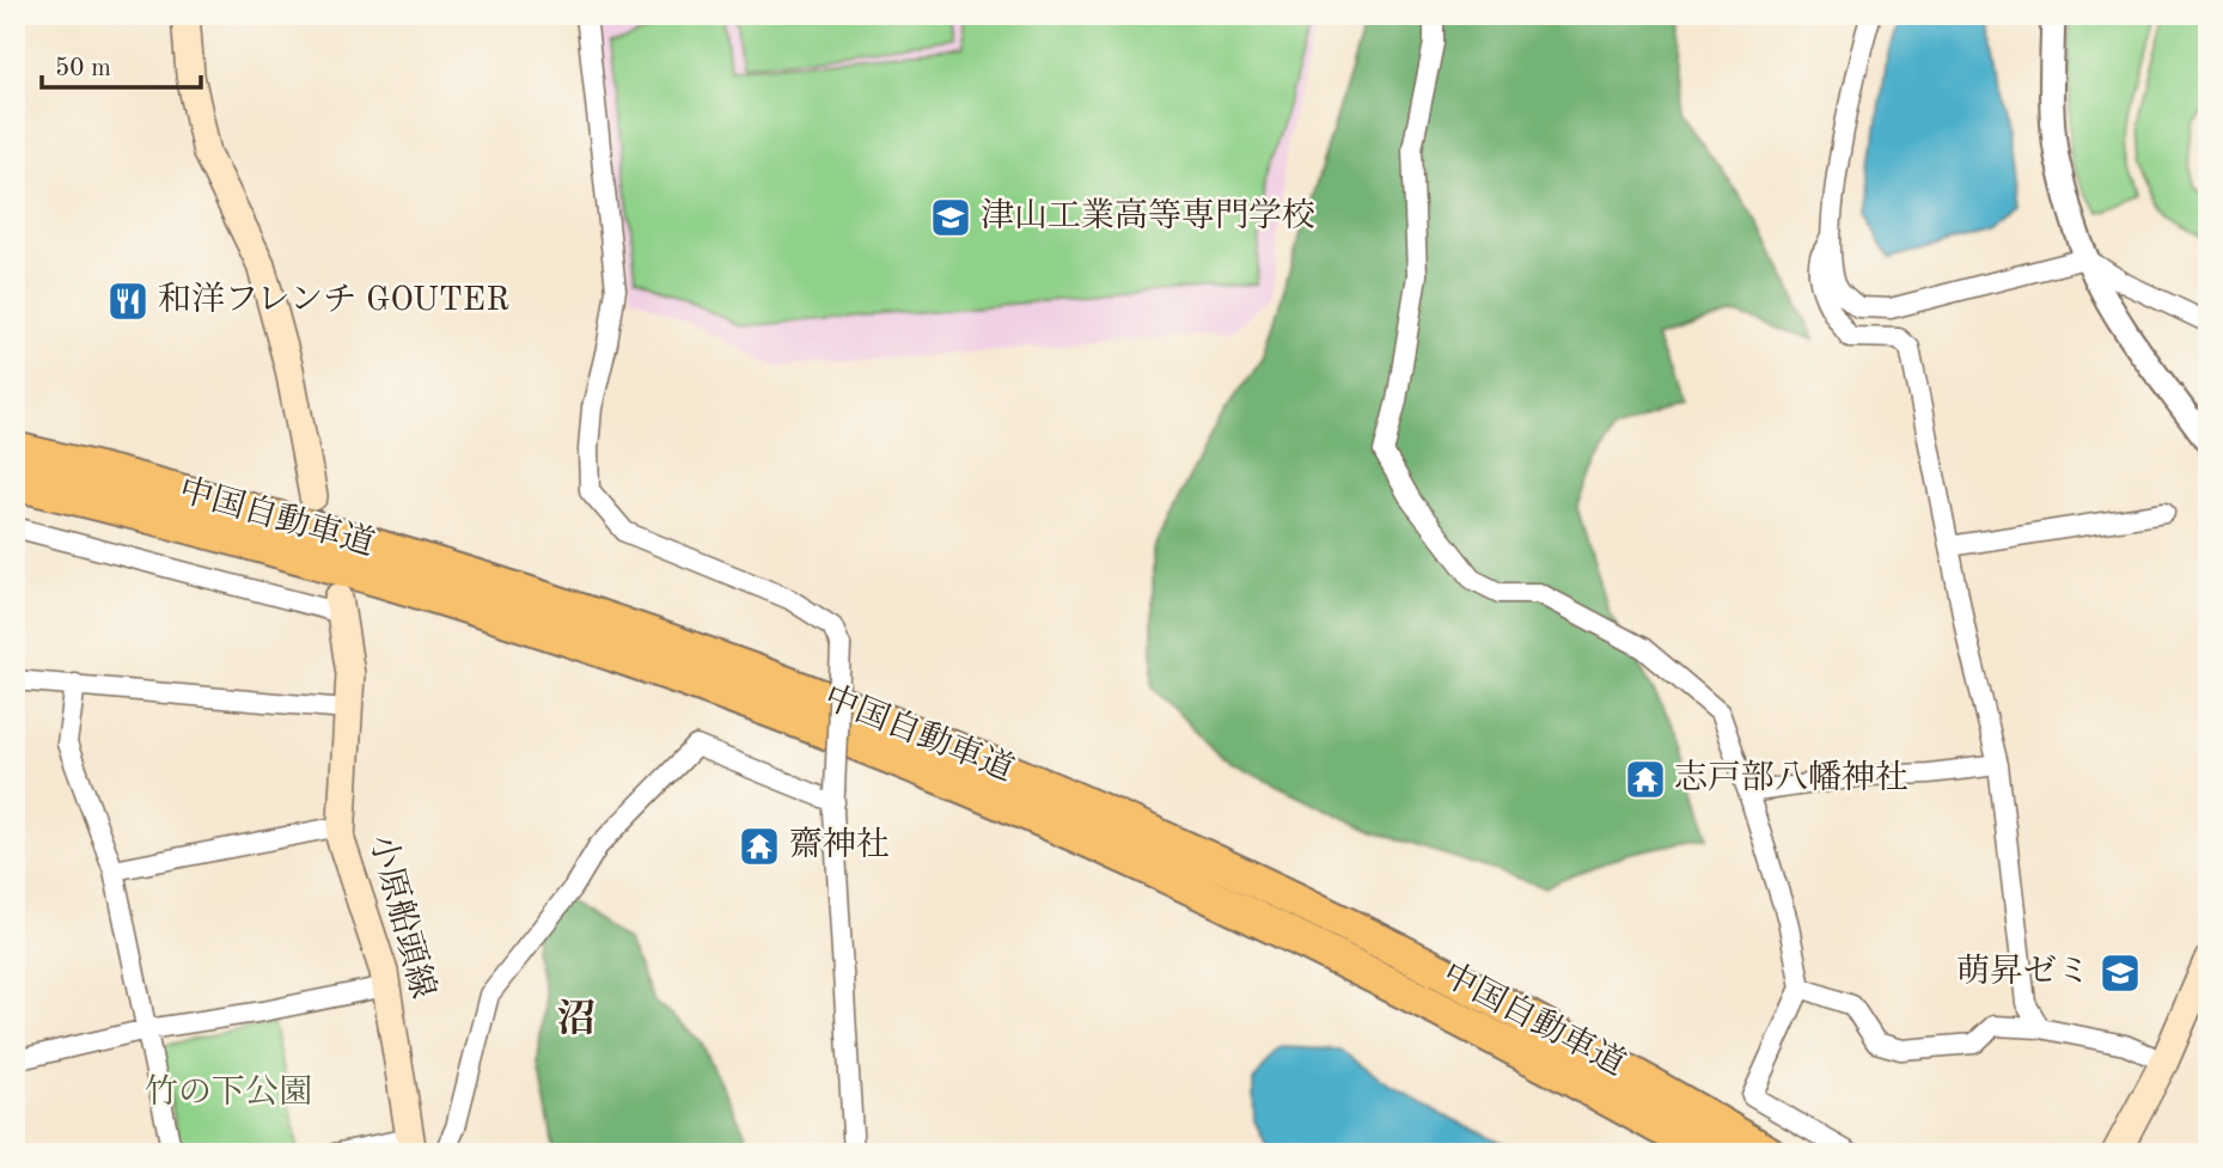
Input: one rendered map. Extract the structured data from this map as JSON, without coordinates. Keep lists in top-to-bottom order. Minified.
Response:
{"streets":{"highway":["中国自動車道"],"main road":["小原船頭線"]},"districts":["沼"],"parks":["竹の下公園"],"places":{"school or university":["津山工業高等専門学校","萌昇ゼミ"],"restaurant":["和洋フレンチ GOUTER"],"temple":["志戸部八幡神社","齋神社"]},"scale_bar":"50 m"}
